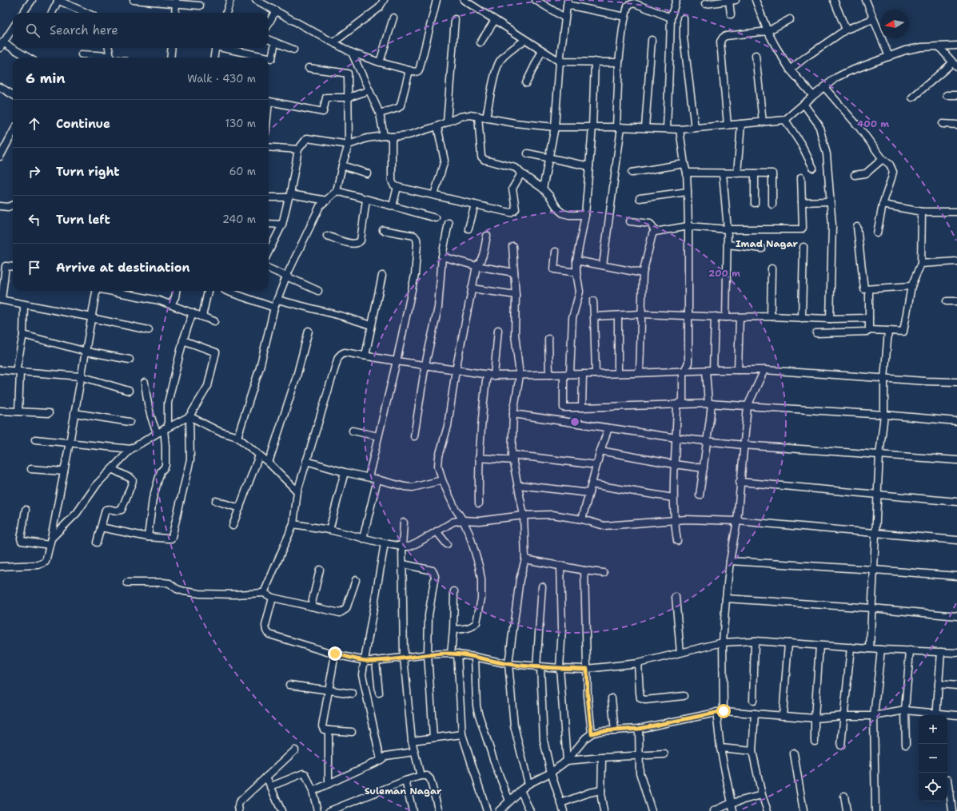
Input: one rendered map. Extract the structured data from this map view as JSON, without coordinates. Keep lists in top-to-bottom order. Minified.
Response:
{"districts":["Imad Nagar","Suleman Nagar"],"north":"left","page":{"search":"Search here","heading":["6 min","Walk · 430 m"],"list":[["Continue","130 m"],["Turn right","60 m"],["Turn left","240 m"],"Arrive at destination"],"map_buttons":["+","−"]},"rings":["400 m","200 m"]}
